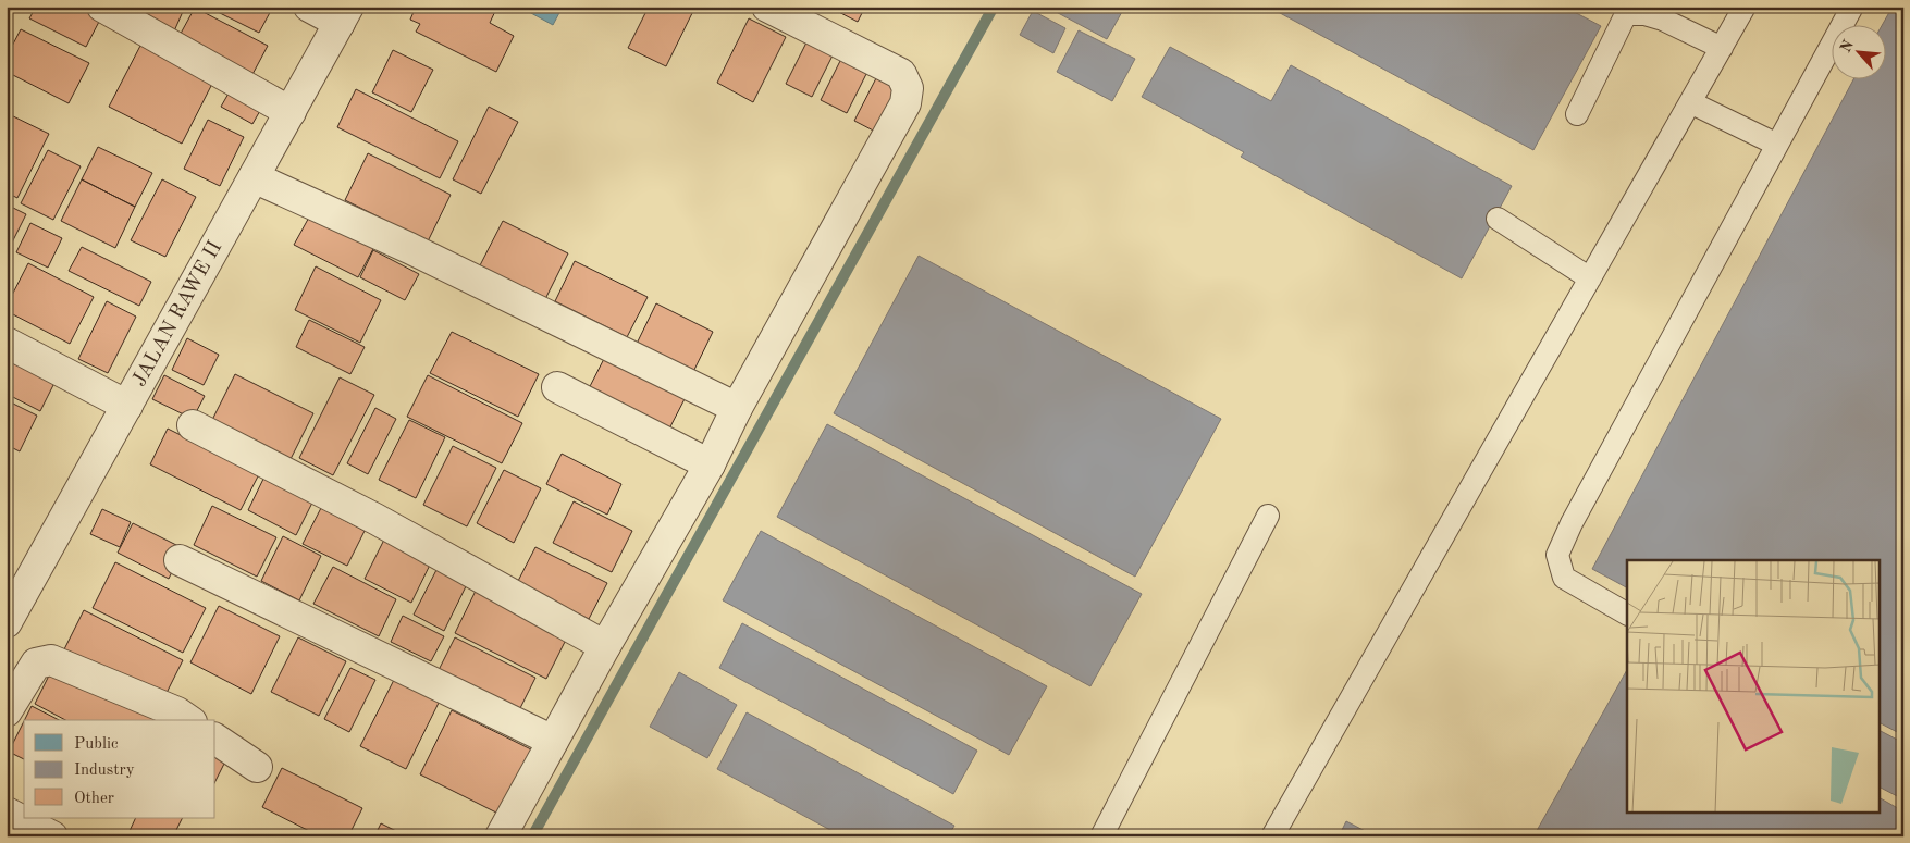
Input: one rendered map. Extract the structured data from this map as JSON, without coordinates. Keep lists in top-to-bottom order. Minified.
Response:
{"streets":{"street":["JALAN RAWE II"]},"legend":["Public","Industry","Other"],"north":"top left"}
